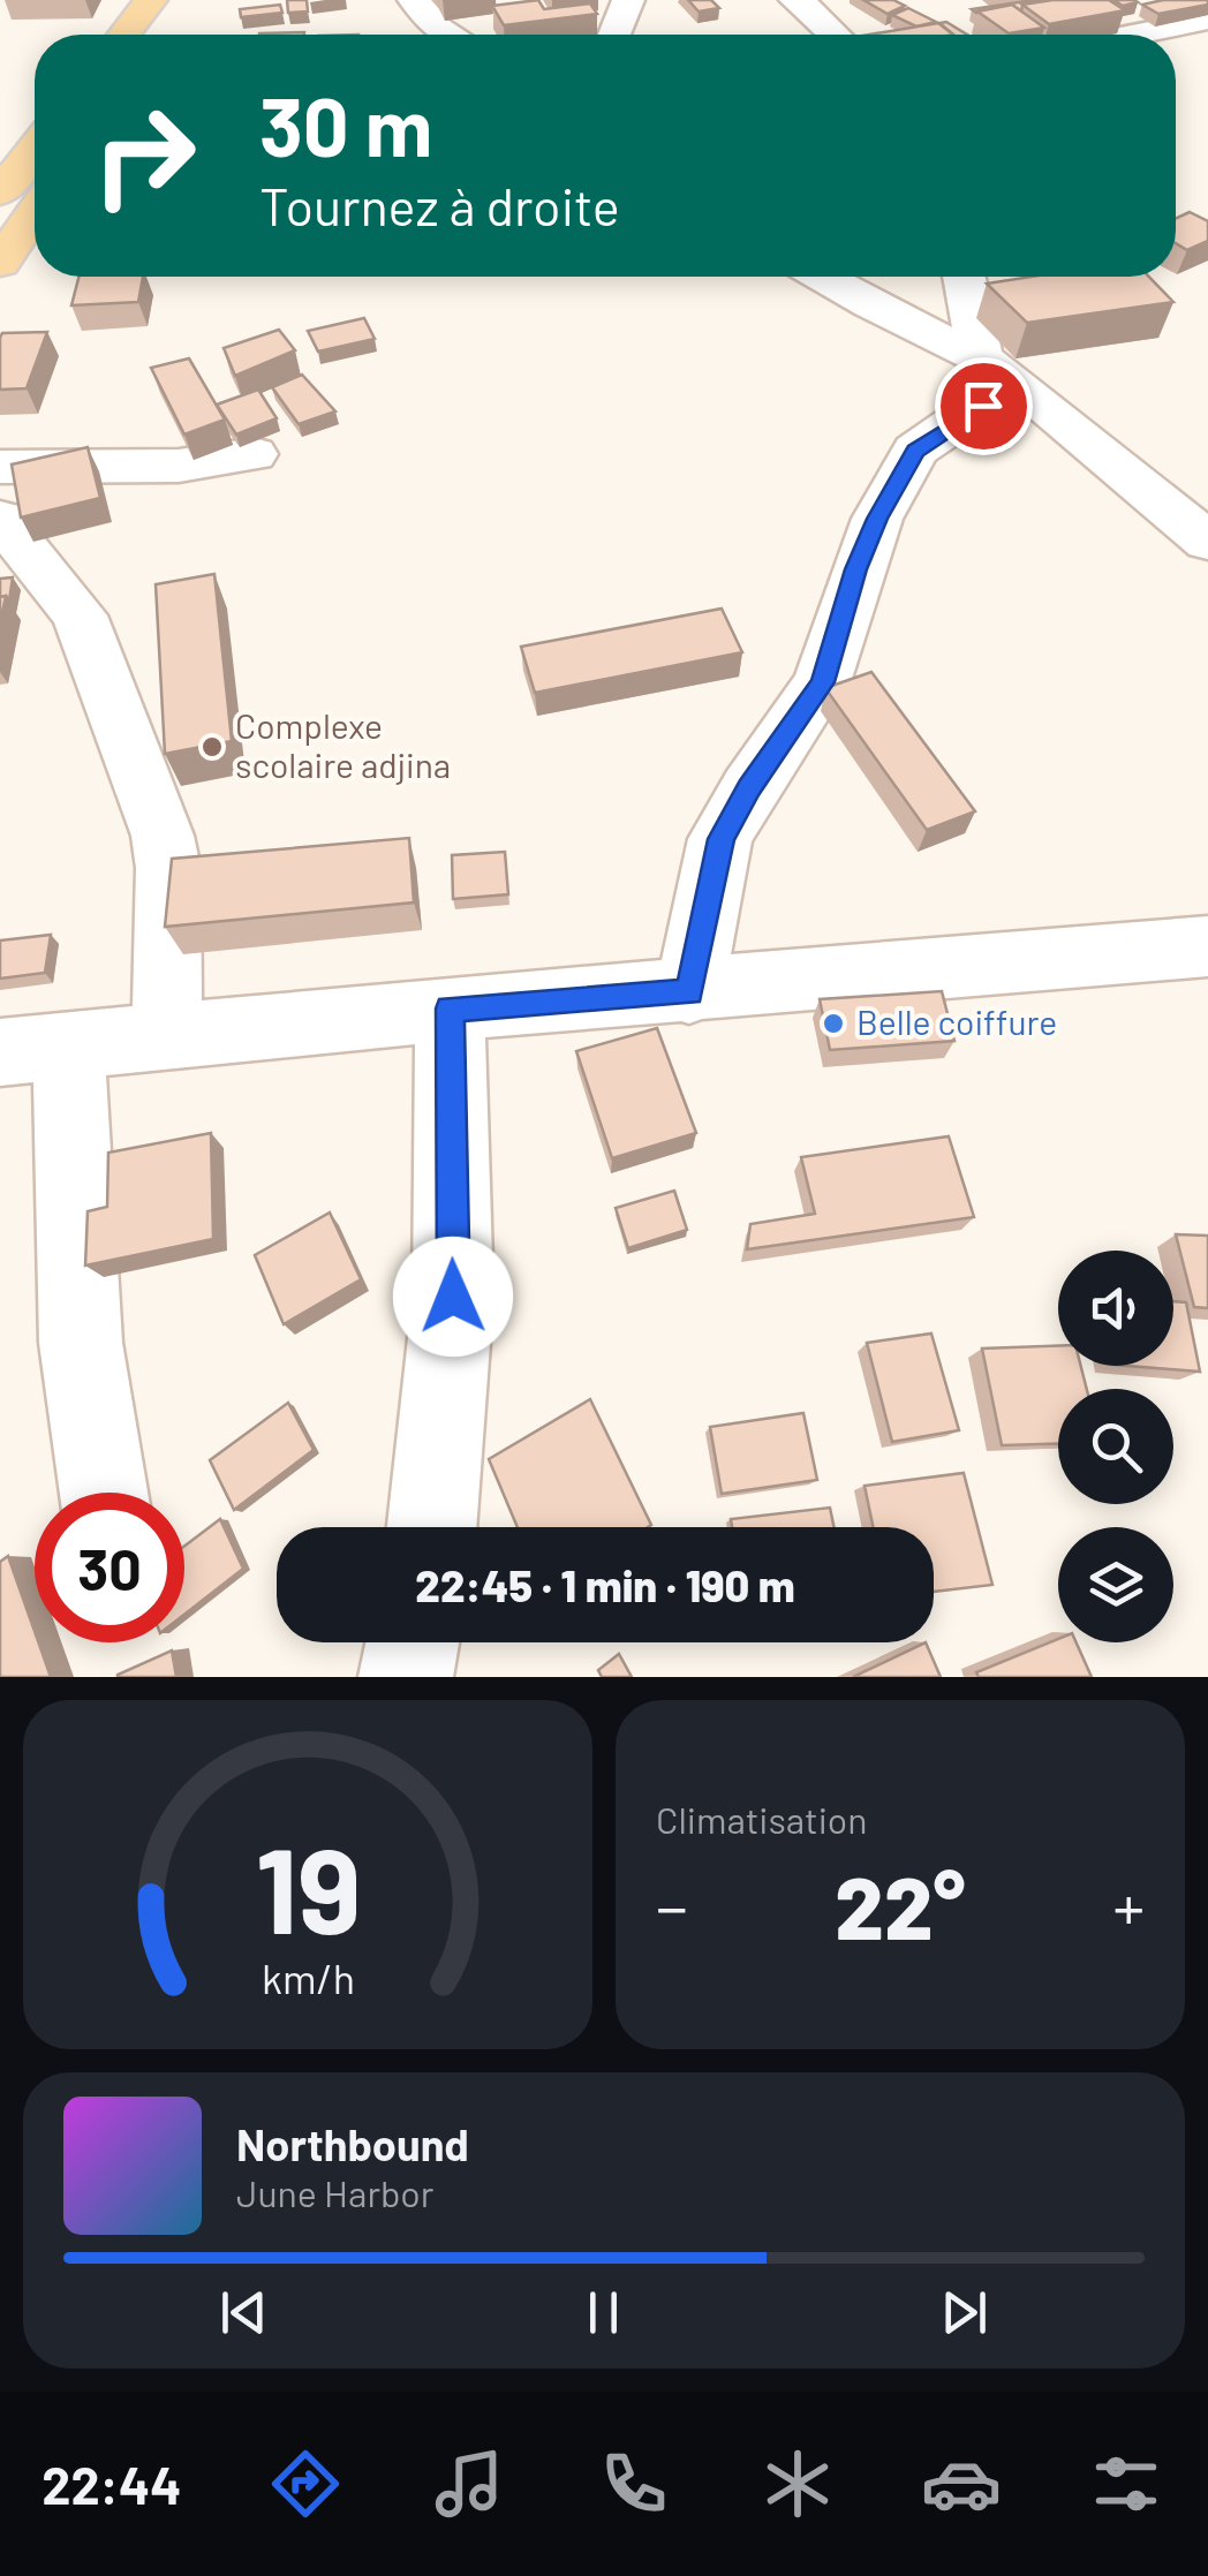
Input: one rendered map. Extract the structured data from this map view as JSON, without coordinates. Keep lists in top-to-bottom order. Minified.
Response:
{"places":["Complexe scolaire adjina","Belle coiffure"],"page":{"turn":["30 m","Tournez à droite"],"limit":"30","trip":"22:45 · 1 min · 190 m","tile":"Climatisation","heat":["−","22°","+"],"song":["Northbound","June Harbor"],"tabs":"22:44","gauge":["19","km/h"]}}
